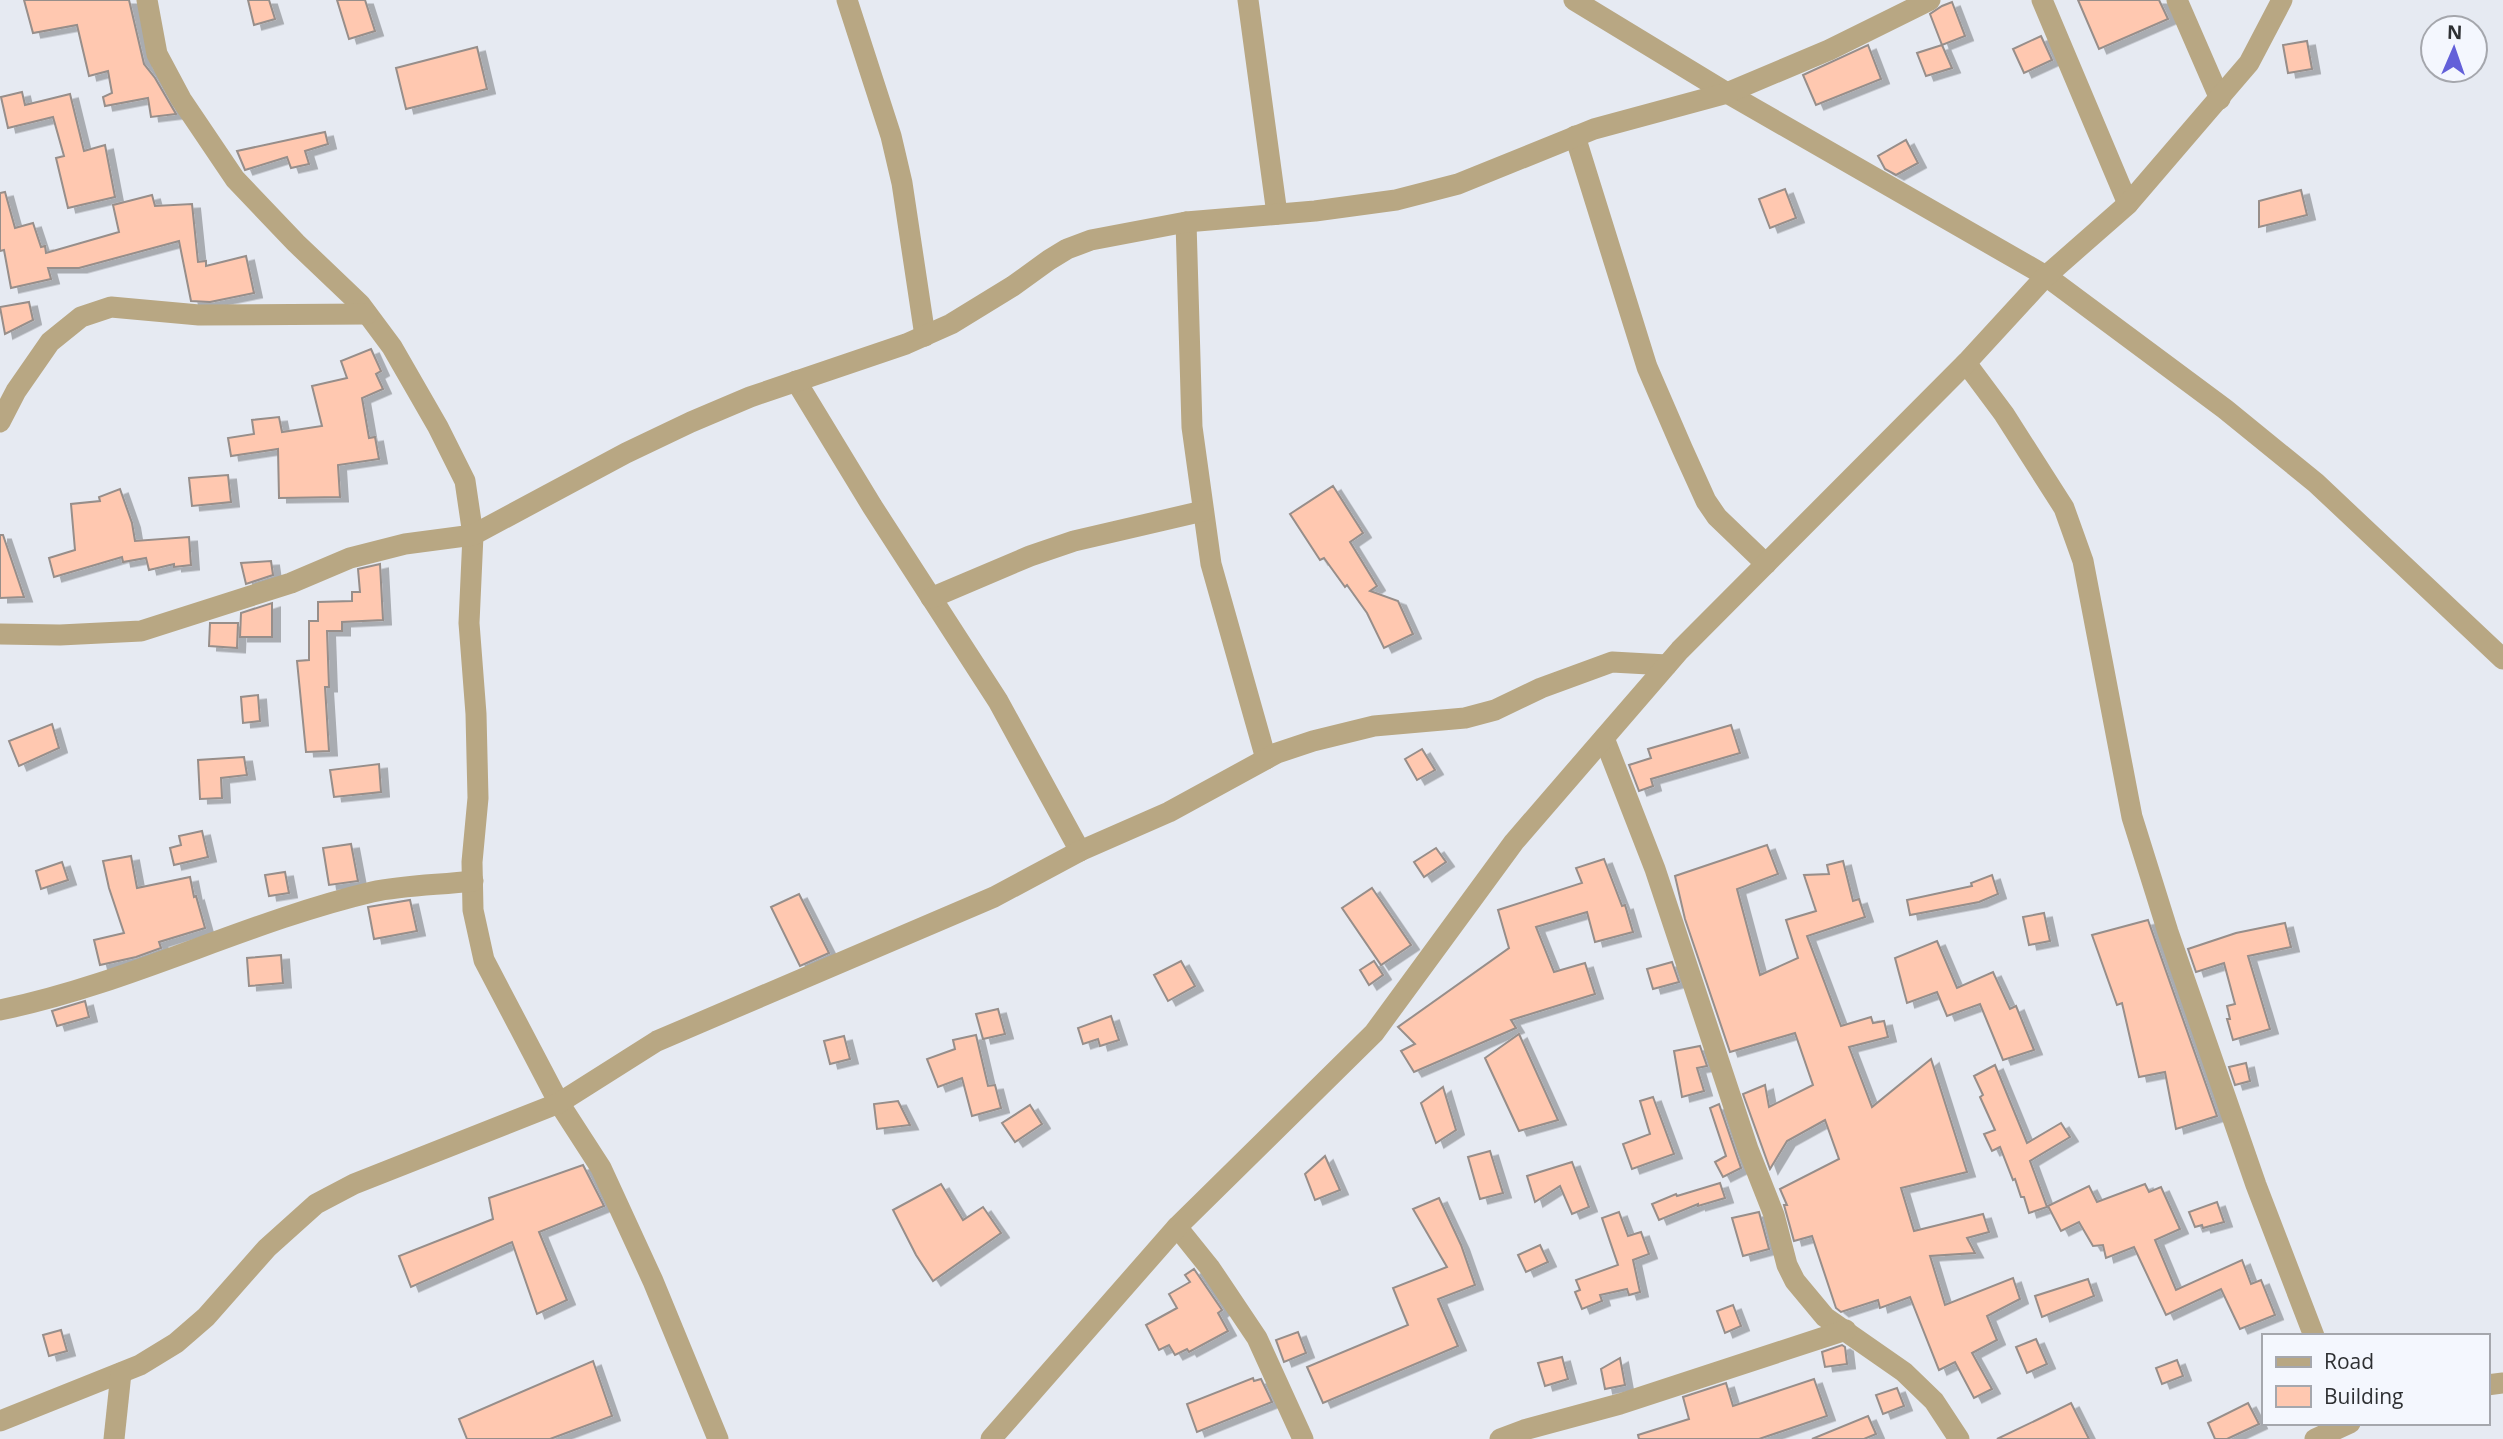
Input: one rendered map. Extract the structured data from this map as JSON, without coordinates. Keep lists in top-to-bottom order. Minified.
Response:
{"legend":["Road","Building"],"north":"top"}
